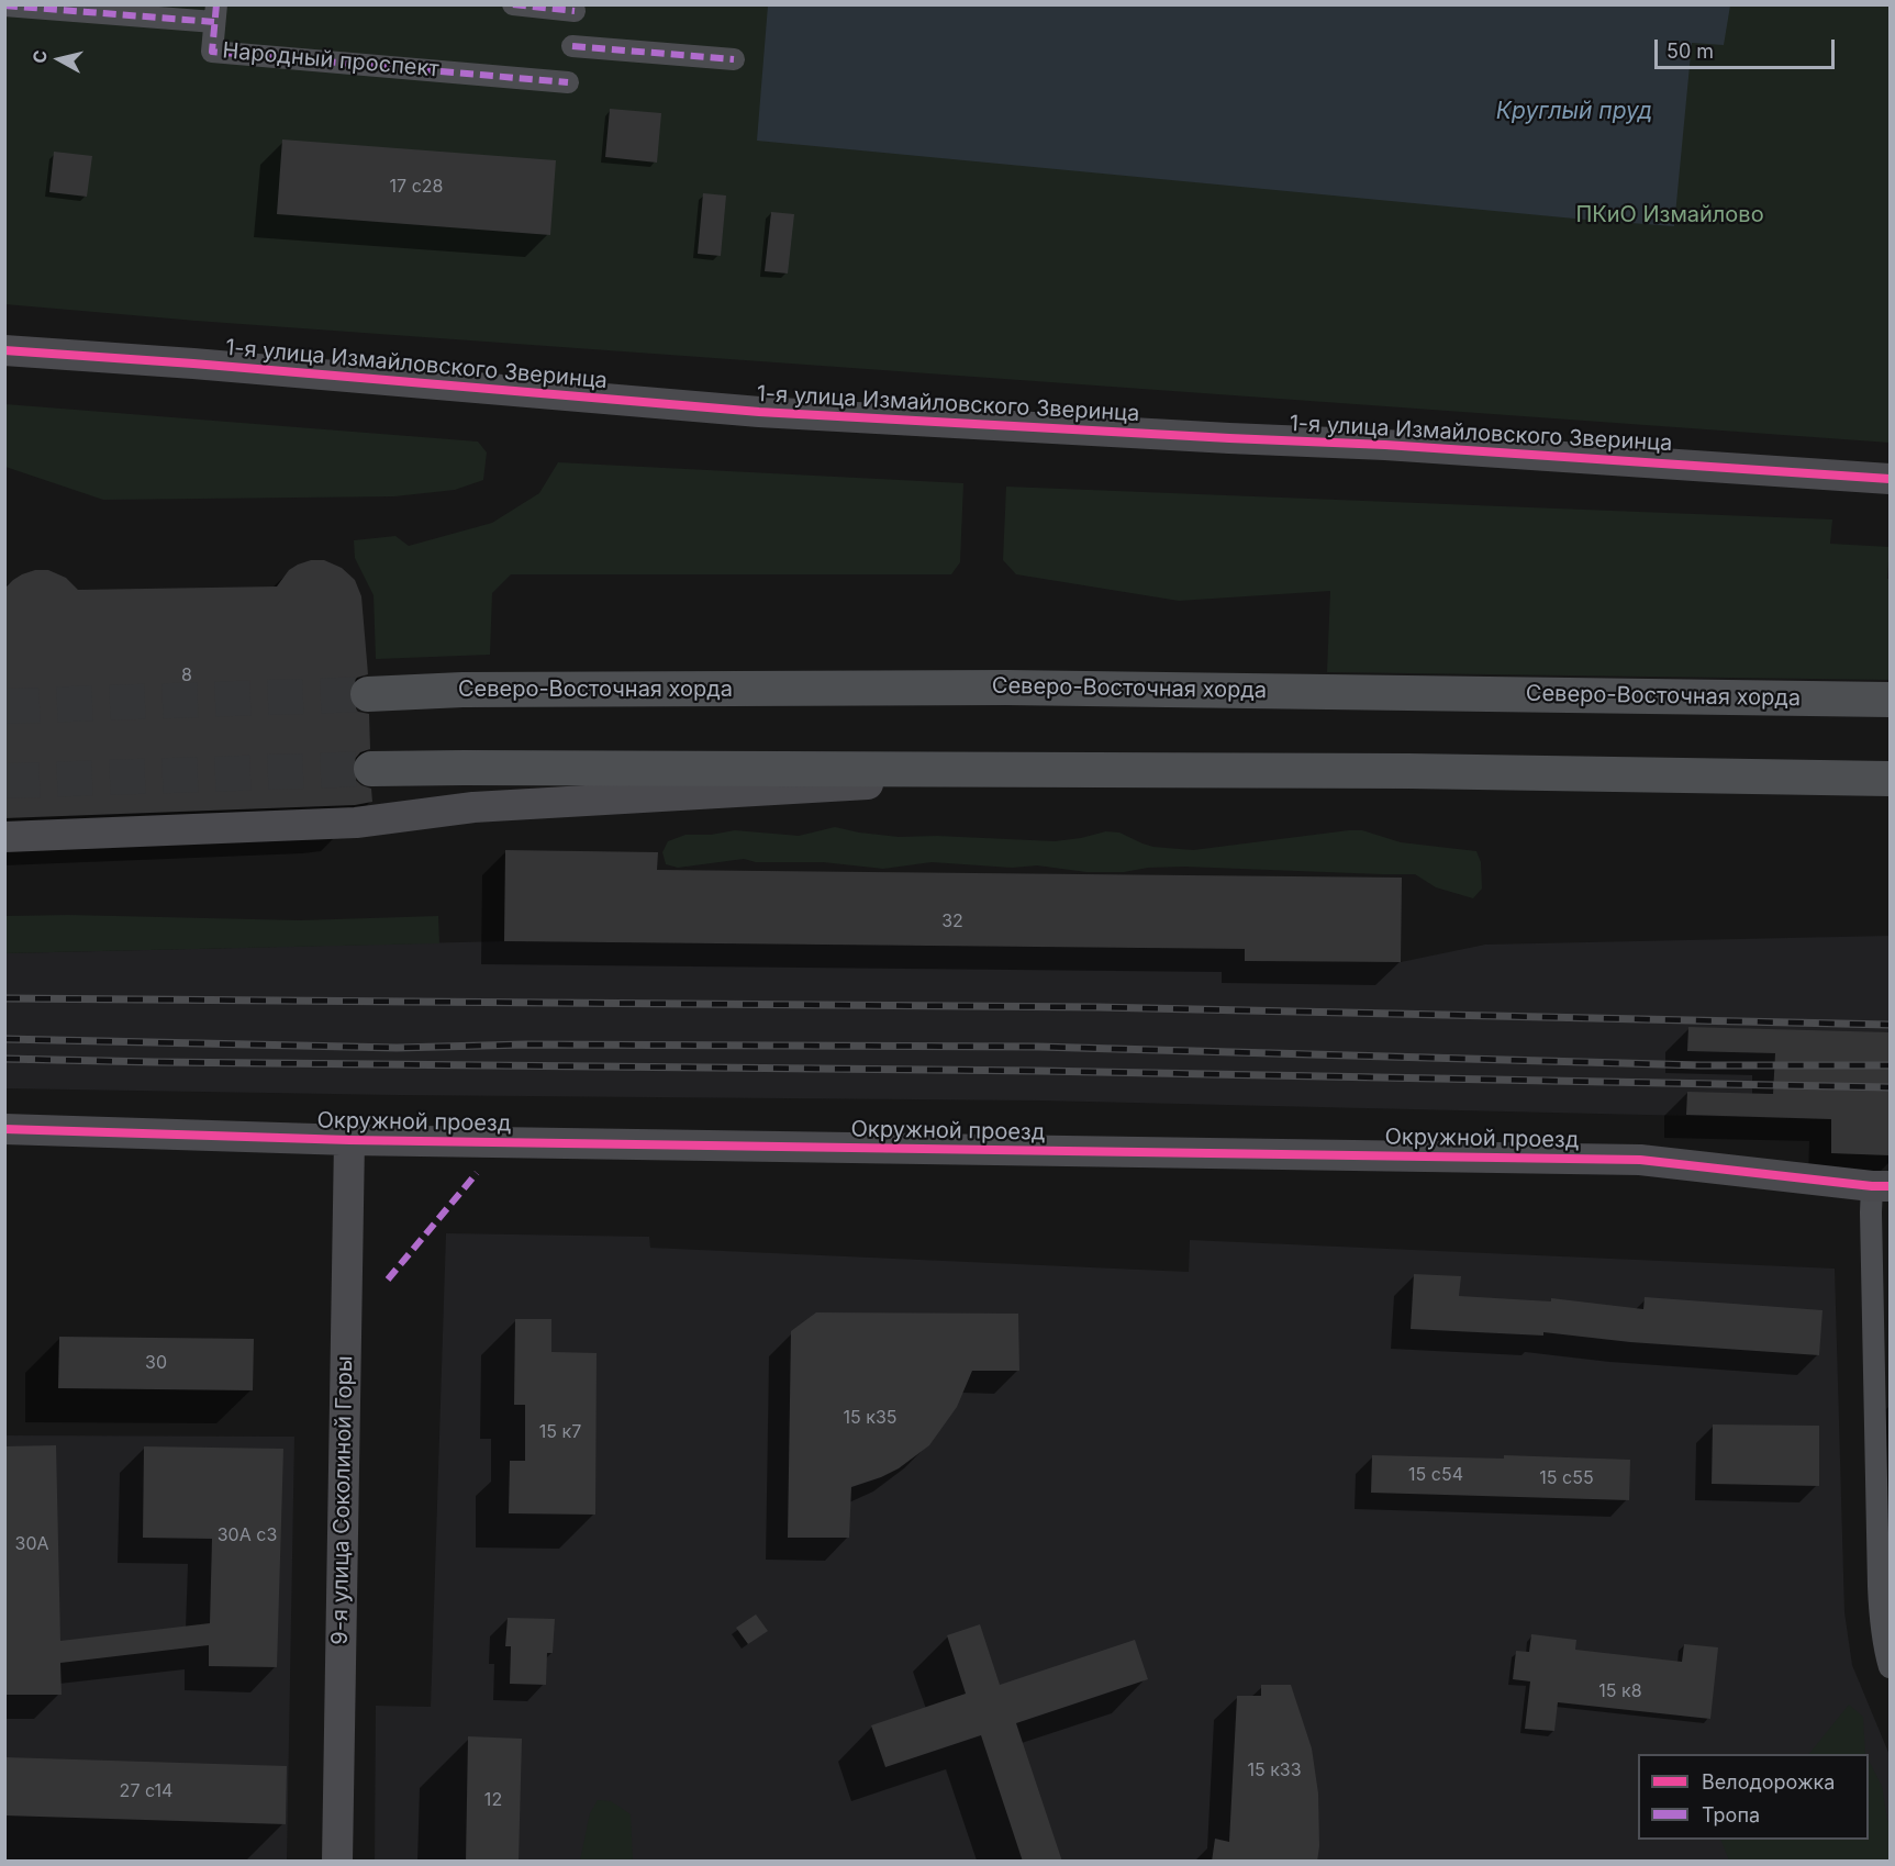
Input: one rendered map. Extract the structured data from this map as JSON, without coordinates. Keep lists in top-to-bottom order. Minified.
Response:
{"streets":{"main road":["Северо-Восточная хорда"],"street":["Народный проспект","1-я улица Измайловского Зверинца","Окружной проезд","9-я улица Соколиной Горы"]},"crossings":[["Окружной проезд","9-я улица Соколиной Горы"]],"water":["Круглый пруд"],"parks":["ПКиО Измайлово"],"house_numbers":["17 с28","8","32","30","15 к35","15 к7","15 с54","15 с55","30А с3","30А","15 к8","15 к33","27 с14","12"],"legend":["Велодорожка","Тропа"],"scale_bar":"50 m","north":"left"}
